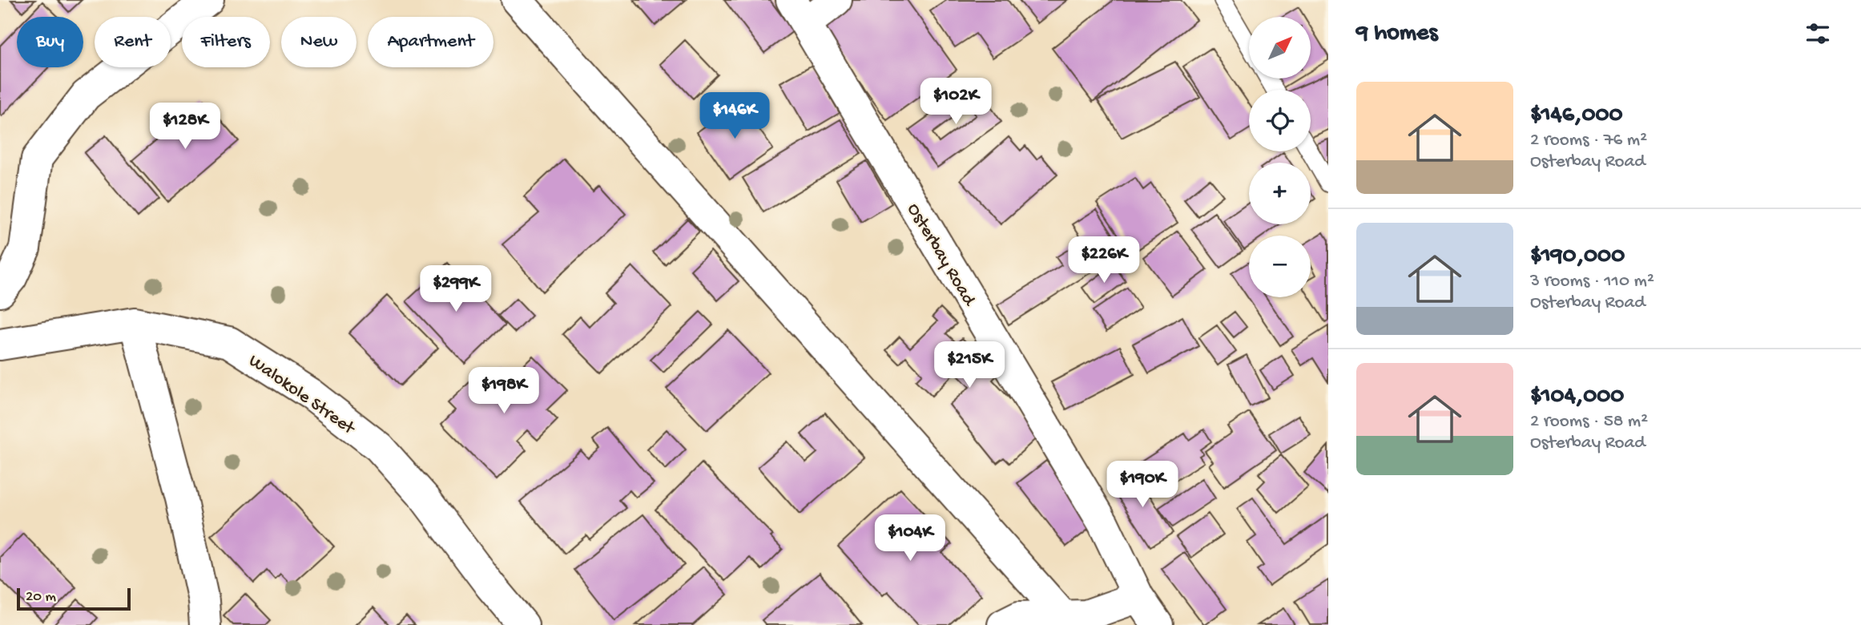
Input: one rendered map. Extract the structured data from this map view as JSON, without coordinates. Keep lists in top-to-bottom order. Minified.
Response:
{"streets":{"street":["Osterbay Road","Walokole Street"]},"scale_bar":"20 m","north":"top right","page":{"heading":"9 homes","map_buttons":["+","−"],"chip":["Buy","Rent","Filters","New","Apartment"],"list":[{"name":"$146,000","note":"2 rooms · 76 m² · Osterbay Road"},{"name":"$190,000","note":"3 rooms · 110 m² · Osterbay Road"},{"name":"$104,000","note":"2 rooms · 58 m² · Osterbay Road"}],"price":["$102K","$146K","$128K","$226K","$299K","$215K","$198K","$190K","$104K"],"scale":"20 m"}}
